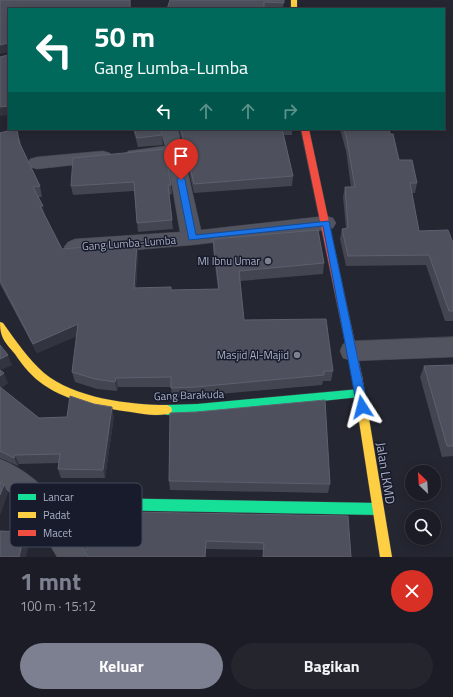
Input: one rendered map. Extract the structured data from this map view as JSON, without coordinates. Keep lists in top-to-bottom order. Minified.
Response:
{"streets":{"street":["Gang Lumba-Lumba","Gang Barakuda","Jalan LKMD"]},"crossings":[["Gang Lumba-Lumba","Jalan LKMD"],["Gang Barakuda","Jalan LKMD"]],"places":["MI Ibnu Umar","Masjid Al-Majid"],"legend":["Lancar","Padat","Macet"],"north":"top left","page":{"turn":["50 m","Gang Lumba-Lumba"],"heading":["1 mnt","100 m · 15:12"],"buttons":["Keluar","Bagikan"]}}
